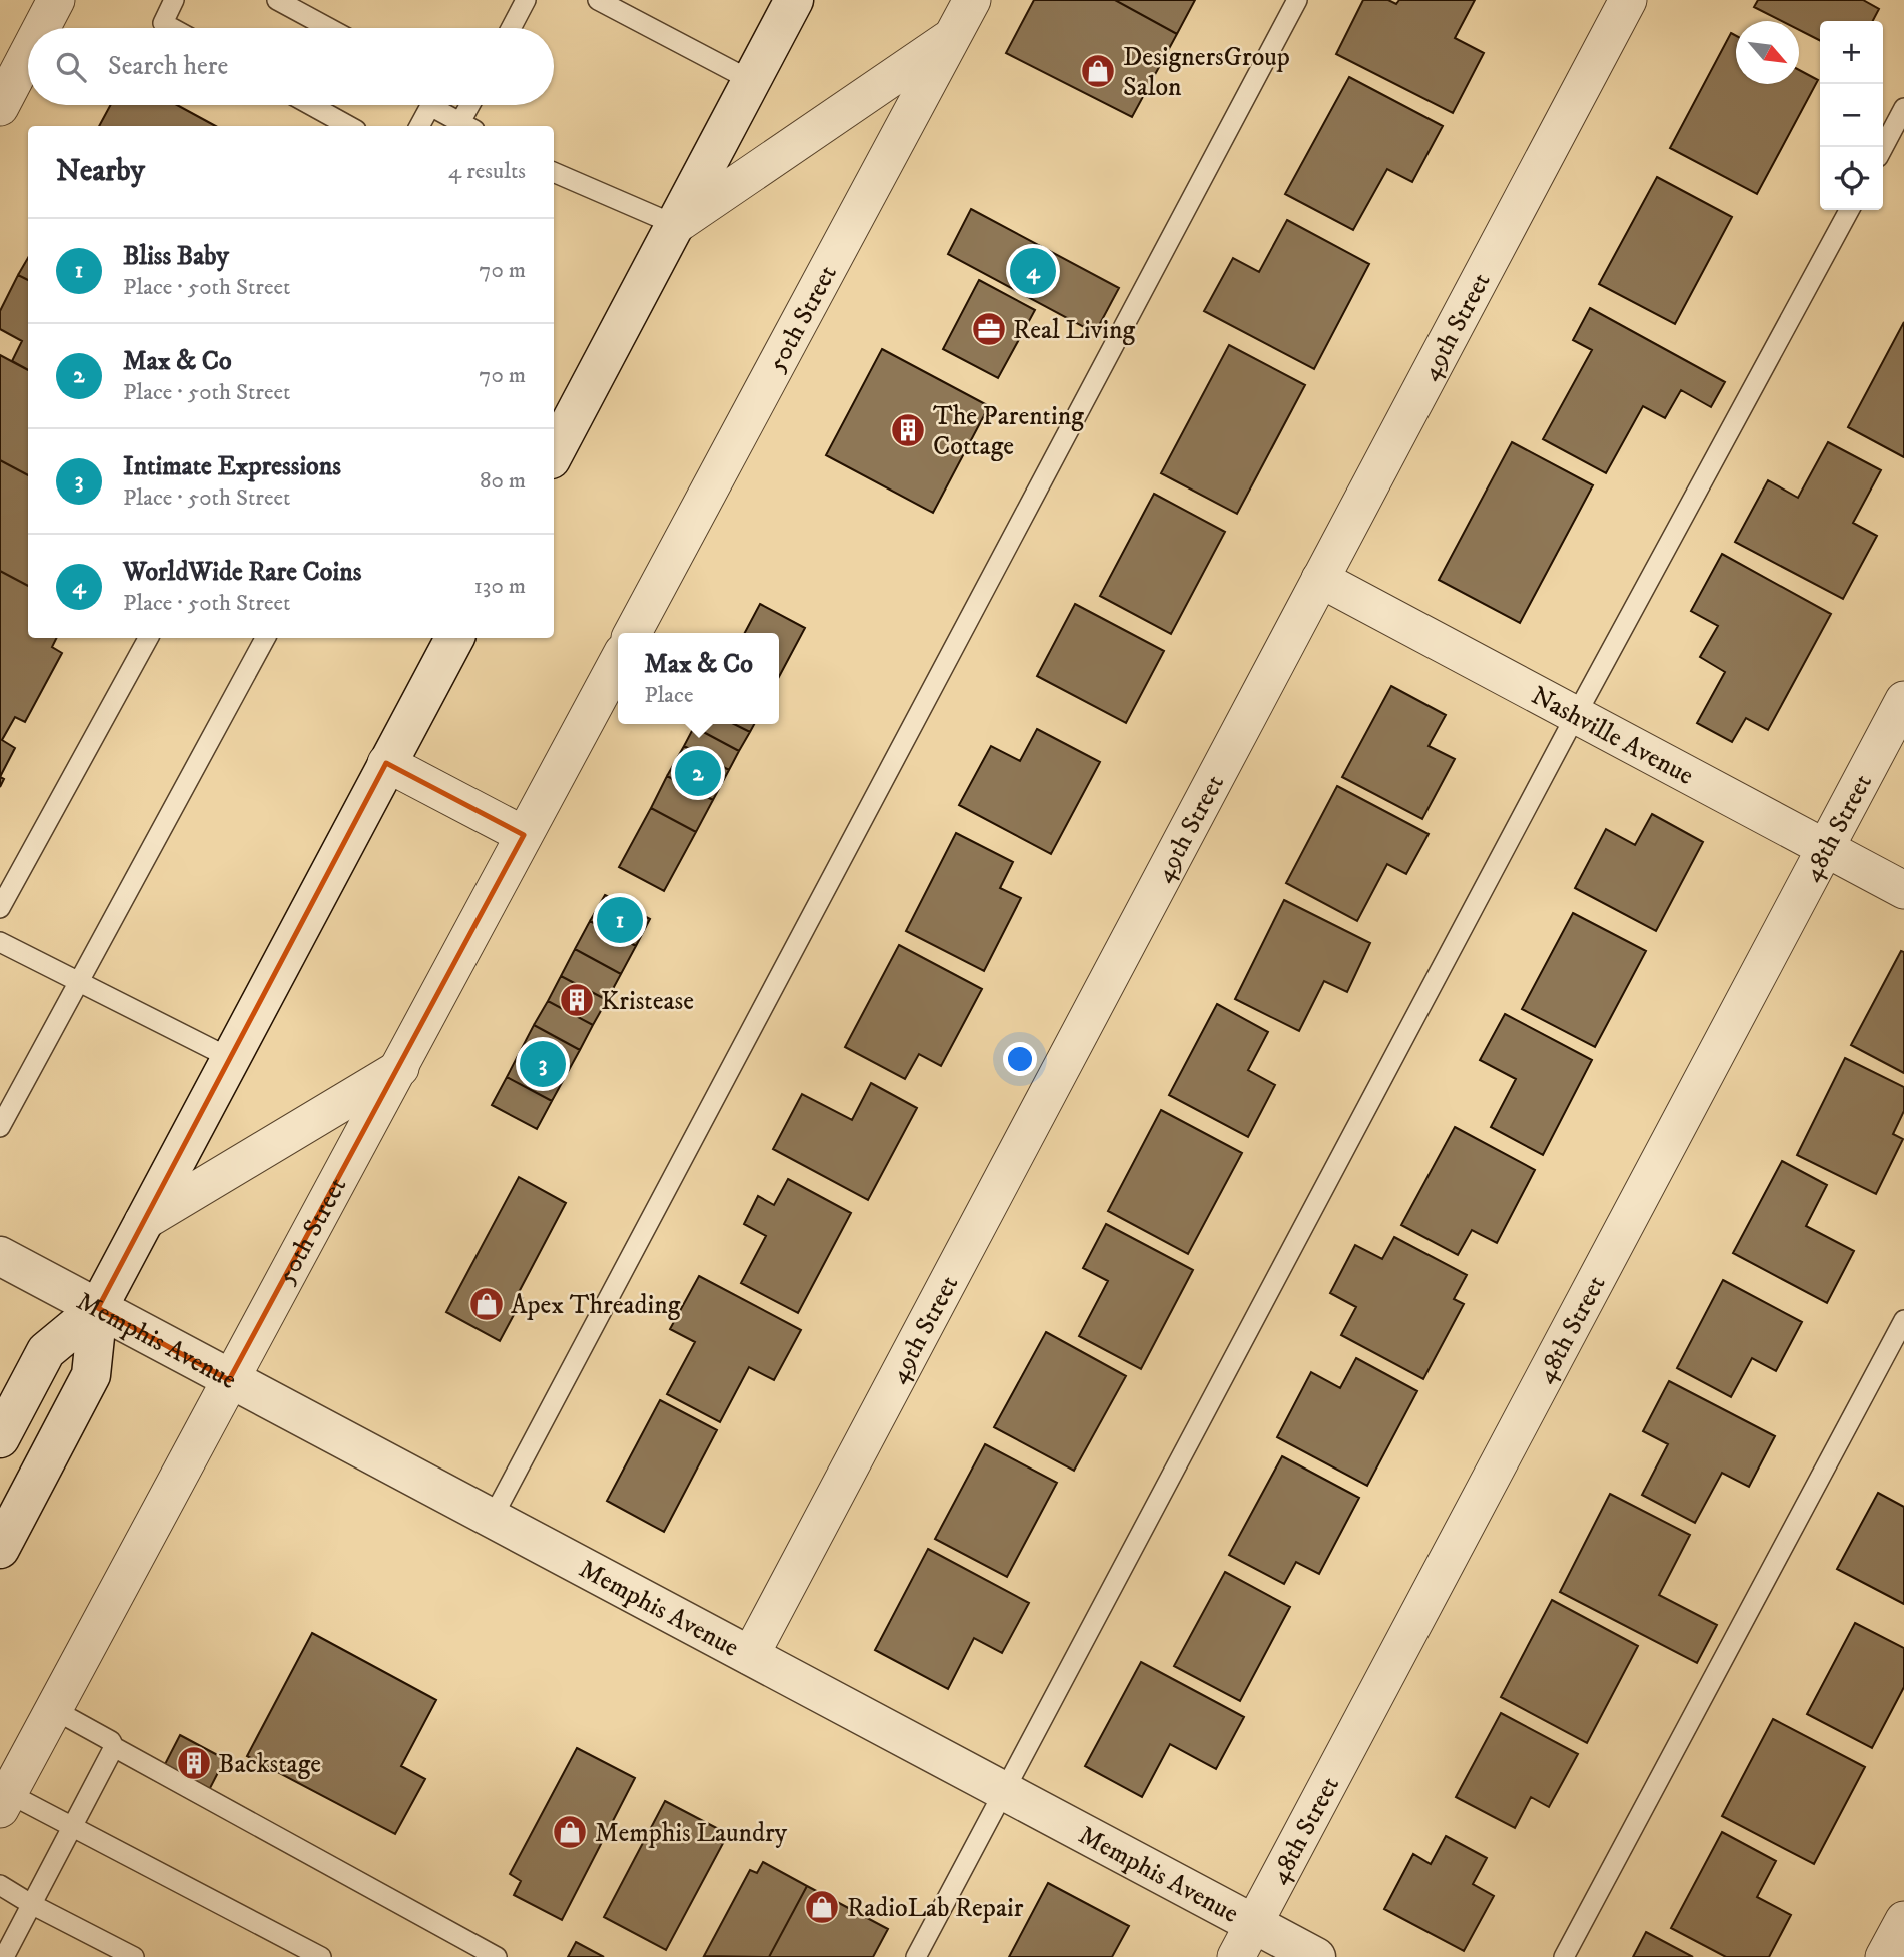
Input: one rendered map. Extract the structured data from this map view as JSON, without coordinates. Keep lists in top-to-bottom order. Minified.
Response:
{"streets":{"main road":["Memphis Avenue"],"street":["50th Street","49th Street","Nashville Avenue","48th Street"]},"crossings":[["50th Street","Memphis Avenue"],["49th Street","Nashville Avenue"],["49th Street","Memphis Avenue"],["Nashville Avenue","48th Street"],["48th Street","Memphis Avenue"]],"places":{"shop":["DesignersGroup Salon","Apex Threading","Memphis Laundry","RadioLab Repair"],"office":["Real Living"],"building":["The Parenting Cottage","Kristease","Backstage"]},"north":"bottom right","page":{"map_buttons":["+","−"],"search":"Search here","heading":["Nearby","4 results"],"list":[{"mark":"1","name":"Bliss Baby","note":"Place · 50th Street","value":"70 m"},{"mark":"2","name":"Max & Co","note":"Place · 50th Street","value":"70 m"},{"mark":"3","name":"Intimate Expressions","note":"Place · 50th Street","value":"80 m"},{"mark":"4","name":"WorldWide Rare Coins","note":"Place · 50th Street","value":"130 m"}],"pins":["4","2","1","3"],"popup":["Max & Co","Place"]}}
